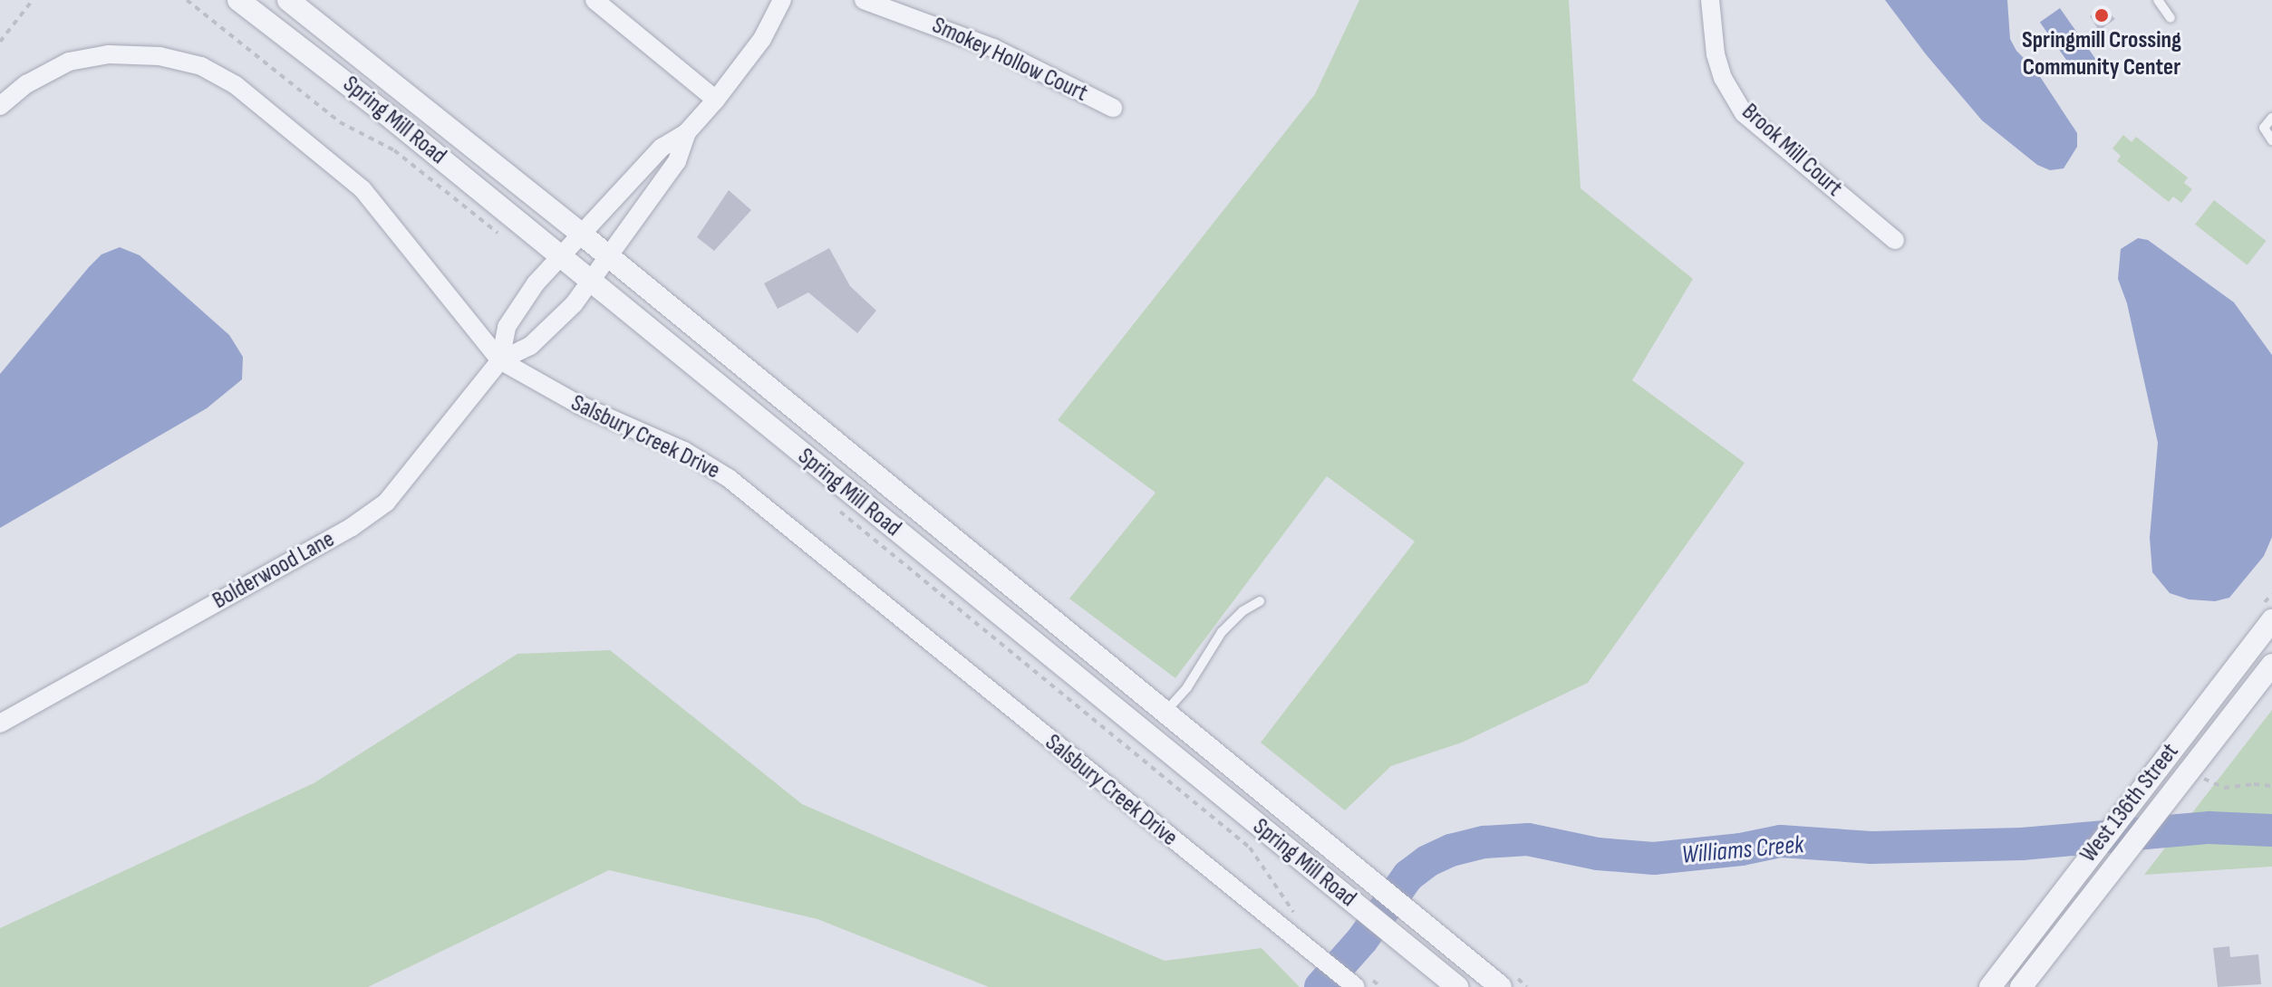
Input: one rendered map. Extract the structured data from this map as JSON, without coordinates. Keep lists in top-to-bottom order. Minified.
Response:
{"streets":{"street":["Smokey Hollow Court","Spring Mill Road","Brook Mill Court","Salsbury Creek Drive","Bolderwood Lane","West 136th Street"]},"crossings":[["Spring Mill Road","Bolderwood Lane"],["Salsbury Creek Drive","Bolderwood Lane"]],"water":["Williams Creek"],"places":["Springmill Crossing Community Center"]}
